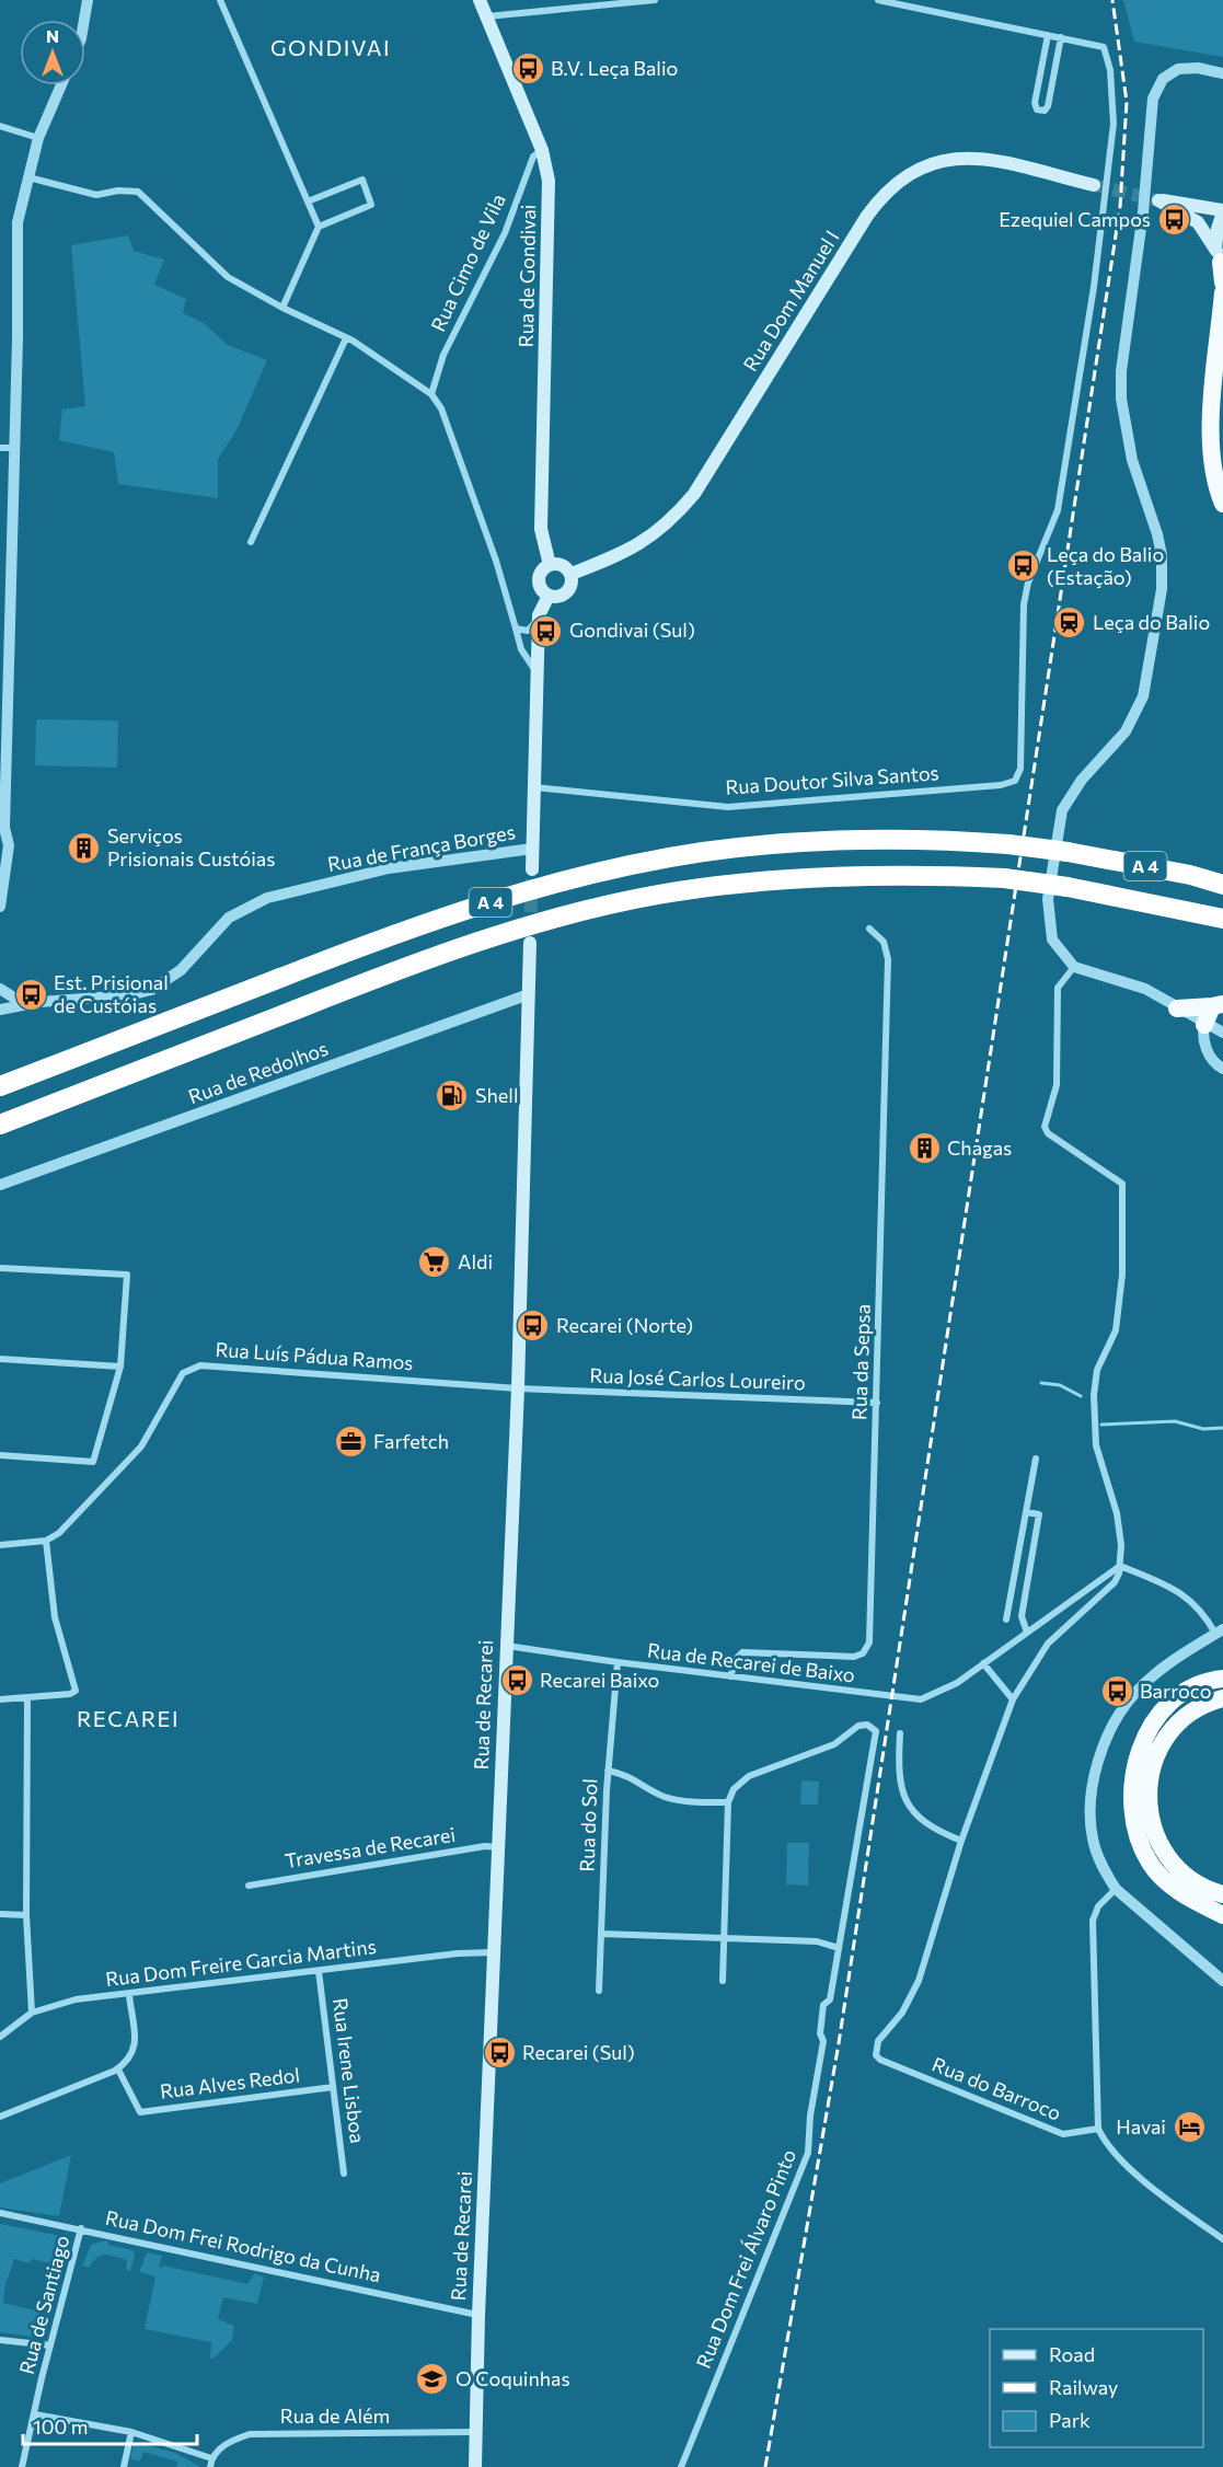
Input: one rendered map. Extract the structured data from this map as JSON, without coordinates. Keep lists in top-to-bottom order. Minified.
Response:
{"streets":{"highway":["A 4"],"main road":["Rua de Gondivai","Rua Dom Manuel I","Rua de Recarei"],"street":["Rua Cimo de Vila","Rua Doutor Silva Santos","Rua de França Borges","Rua de Redolhos","Rua Luís Pádua Ramos","Rua da Sepsa","Rua José Carlos Loureiro","Rua de Recarei de Baixo","Rua do Sol","Travessa de Recarei","Rua Dom Freire Garcia Martins","Rua Irene Lisboa","Rua Alves Redol","Rua do Barroco","Rua Dom Frei Rodrigo da Cunha","Rua Dom Frei Álvaro Pinto","Rua de Santiago","Rua de Além"]},"crossings":[["Rua Cimo de Vila","Rua de Gondivai"],["Rua de Gondivai","Rua Dom Manuel I"],["Rua de Redolhos","Rua de Recarei"],["Rua Luís Pádua Ramos","Rua José Carlos Loureiro"],["Rua Luís Pádua Ramos","Rua de Recarei"],["Rua da Sepsa","Rua José Carlos Loureiro"],["Rua da Sepsa","Rua de Recarei de Baixo"],["Rua José Carlos Loureiro","Rua de Recarei"],["Rua de Recarei de Baixo","Rua de Recarei"],["Rua de Recarei de Baixo","Rua do Sol"],["Rua de Recarei","Travessa de Recarei"],["Rua de Recarei","Rua Dom Freire Garcia Martins"],["Rua de Recarei","Rua Dom Frei Rodrigo da Cunha"],["Rua de Recarei","Rua de Além"],["Rua Dom Freire Garcia Martins","Rua Irene Lisboa"],["Rua Irene Lisboa","Rua Alves Redol"],["Rua Dom Frei Rodrigo da Cunha","Rua de Santiago"]],"districts":["GONDIVAI","RECAREI"],"places":{"bus stop":["B.V. Leça Balio","Ezequiel Campos","Leça do Balio (Estação)","Gondivai (Sul)","Est. Prisional de Custóias","Recarei (Norte)","Recarei Baixo","Barroco","Recarei (Sul)"],"station":["Leça do Balio"],"building":["Serviços Prisionais Custóias","Chagas"],"fuel station":["Shell"],"supermarket":["Aldi"],"office":["Farfetch"],"hotel":["Havai"],"school or university":["O Coquinhas"]},"legend":["Road","Railway","Park"],"scale_bar":"100 m","north":"top"}
